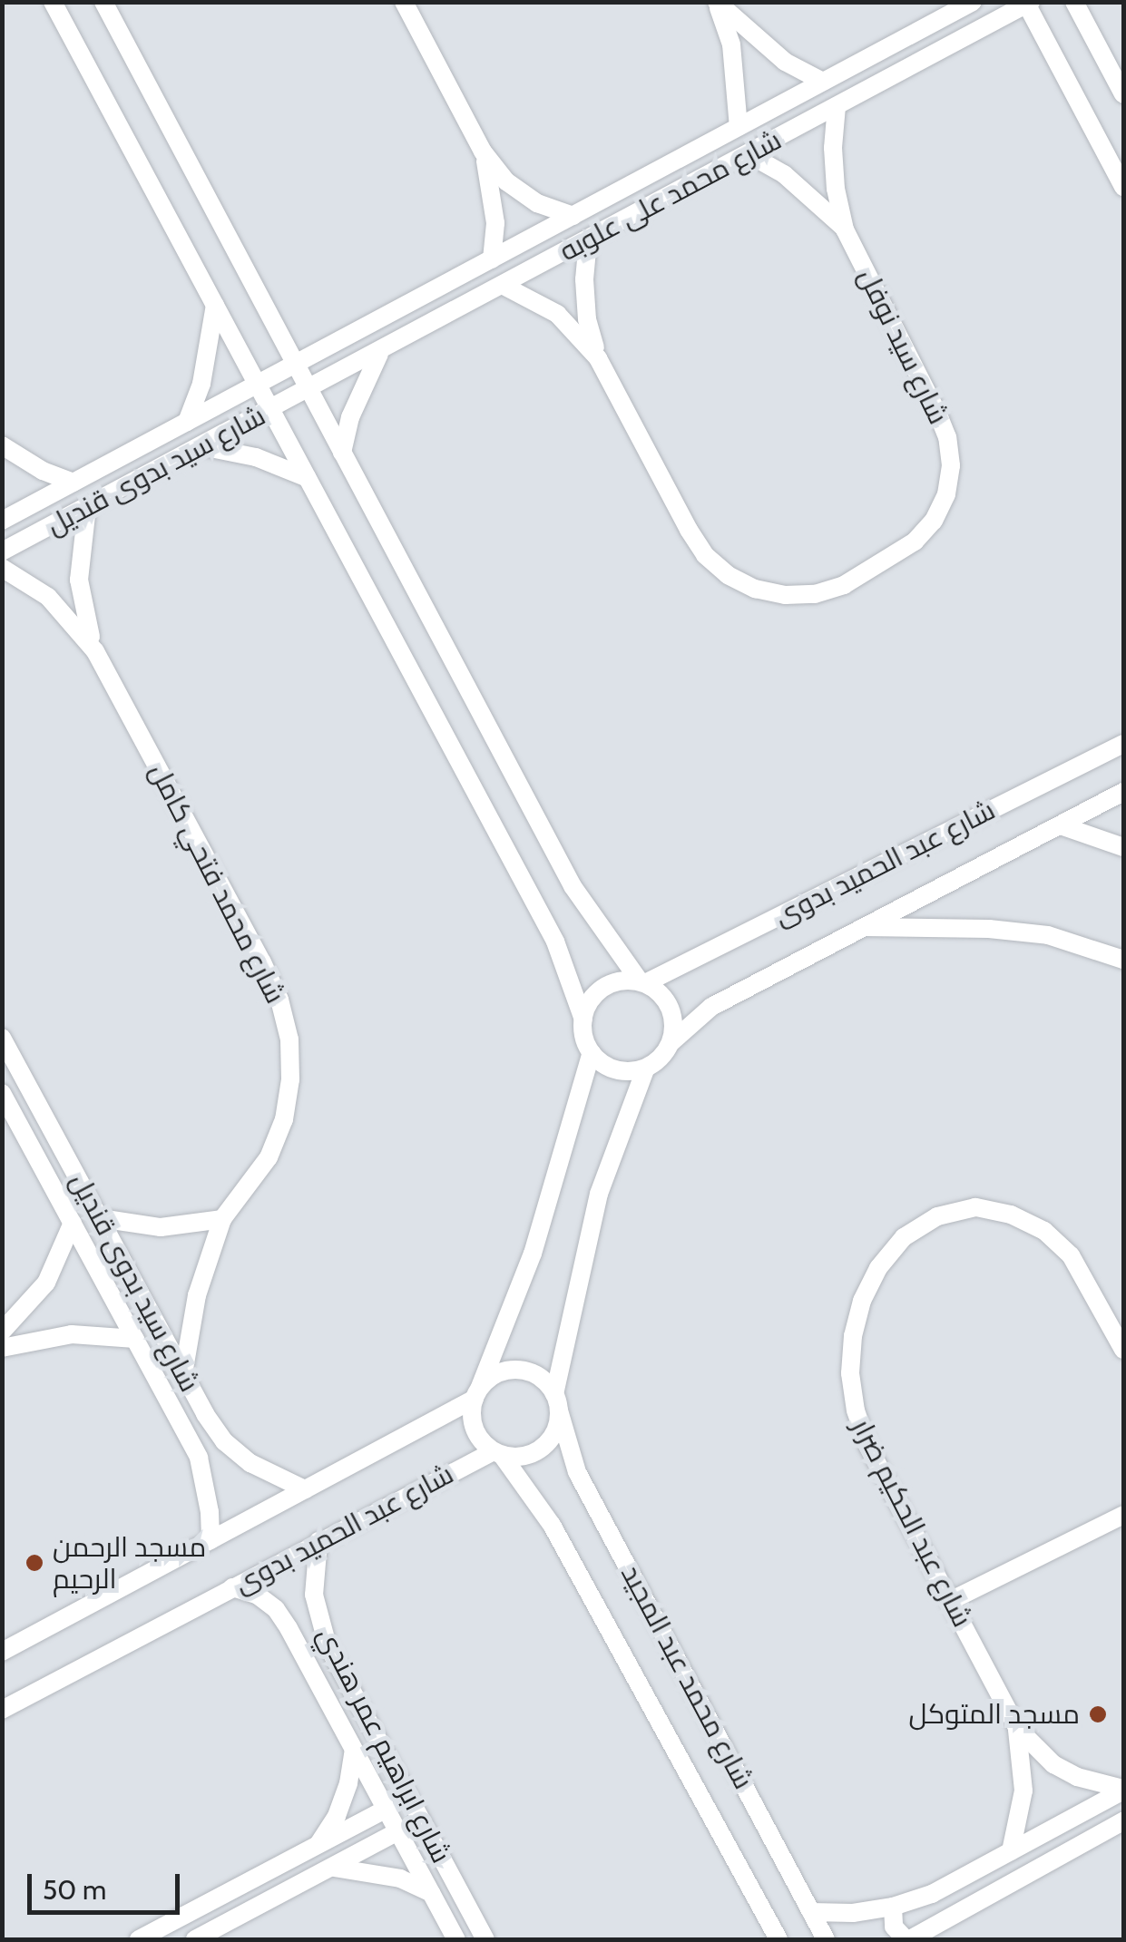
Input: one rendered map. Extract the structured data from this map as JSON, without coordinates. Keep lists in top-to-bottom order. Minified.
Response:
{"streets":{"street":["شارع محمد على علوبه","شارع سيد نوفل","شارع سيد بدوى قنديل","شارع عبد الحميد بدوى","شارع محمد فتحي كامل","شارع عبد الحكيم ضرار","شارع محمد عبد المجيد","شارع ابراهيم عمر هندي"]},"crossings":[["شارع محمد على علوبه","شارع سيد نوفل"],["شارع محمد على علوبه","شارع سيد بدوى قنديل"],["شارع سيد بدوى قنديل","شارع عبد الحميد بدوى"],["شارع سيد بدوى قنديل","شارع محمد فتحي كامل"],["شارع عبد الحميد بدوى","شارع محمد عبد المجيد"],["شارع عبد الحميد بدوى","شارع ابراهيم عمر هندي"]],"places":["مسجد الرحمن الرحيم","مسجد المتوكل"],"scale_bar":"50 m"}
